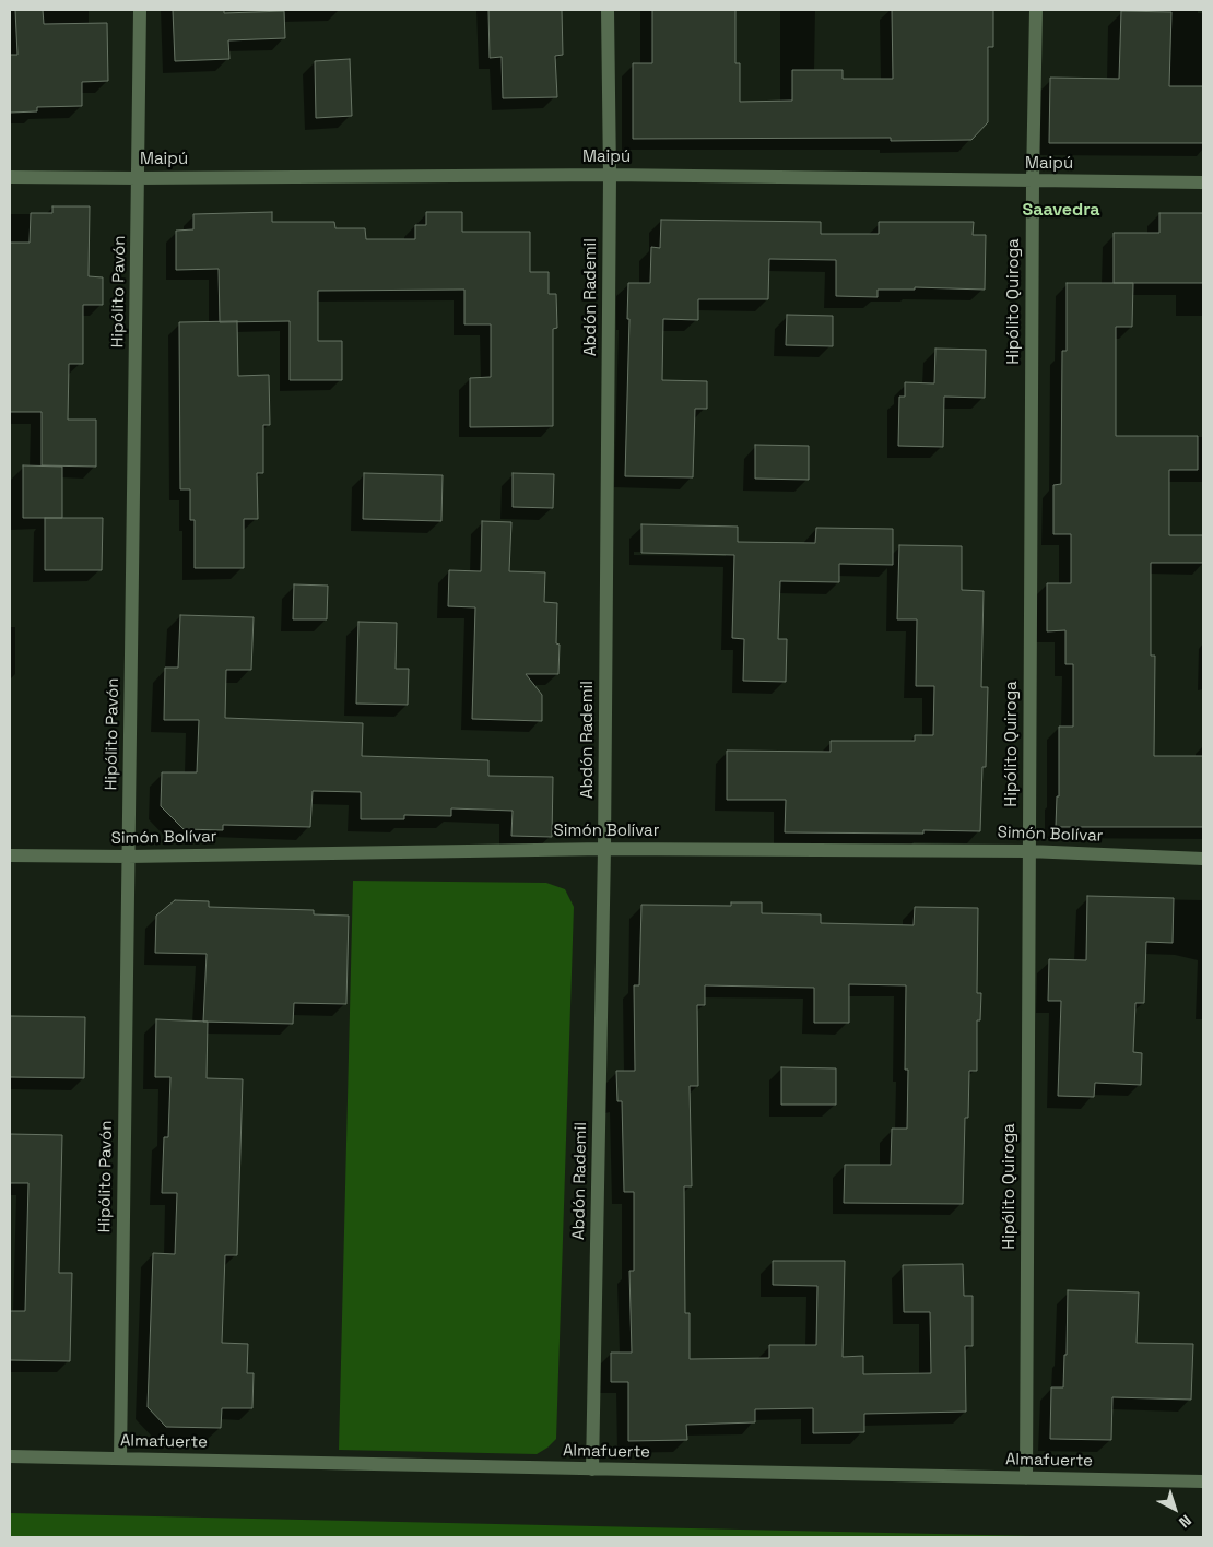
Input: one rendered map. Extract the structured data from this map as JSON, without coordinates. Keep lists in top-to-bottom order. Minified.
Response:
{"streets":{"street":["Maipú","Hipólito Pavón","Abdón Rademil","Hipólito Quiroga","Simón Bolívar","Almafuerte"]},"crossings":[["Maipú","Hipólito Pavón"],["Maipú","Abdón Rademil"],["Maipú","Hipólito Quiroga"],["Hipólito Pavón","Simón Bolívar"],["Hipólito Pavón","Almafuerte"],["Abdón Rademil","Simón Bolívar"],["Abdón Rademil","Almafuerte"],["Hipólito Quiroga","Simón Bolívar"],["Hipólito Quiroga","Almafuerte"]],"districts":["Saavedra"],"north":"bottom right"}
